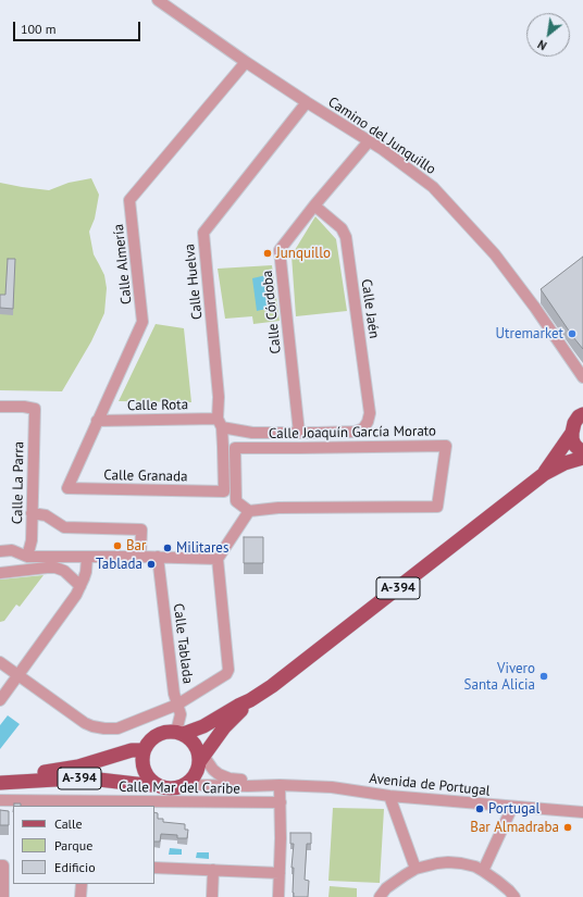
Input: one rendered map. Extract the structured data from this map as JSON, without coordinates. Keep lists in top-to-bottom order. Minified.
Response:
{"streets":{"main road":["A-394"],"street":["Camino del Junquillo","Calle Almería","Calle Huelva","Calle Jaén","Calle Córdoba","Calle Rota","Calle Joaquín García Morato","Calle Granada","Calle La Parra","Calle Tablada","Avenida de Portugal","Calle Mar del Caribe"]},"crossings":[["Camino del Junquillo","Calle Almería"],["Camino del Junquillo","Calle Huelva"],["Camino del Junquillo","Calle Córdoba"],["Calle Almería","Calle Rota"],["Calle Almería","Calle Granada"],["Calle Huelva","Calle Rota"],["Calle Huelva","Calle Granada"],["Calle Jaén","Calle Córdoba"],["Calle Jaén","Calle Rota"],["Calle Córdoba","Calle Rota"],["A-394","Calle Tablada"],["A-394","Avenida de Portugal"],["Calle Tablada","Avenida de Portugal"]],"places":["Junquillo","Utremarket","Bar","Militares","Tablada","Vivero Santa Alicia","Portugal","Bar Almadraba"],"legend":["Calle","Parque","Edificio"],"scale_bar":"100 m","north":"bottom left"}
